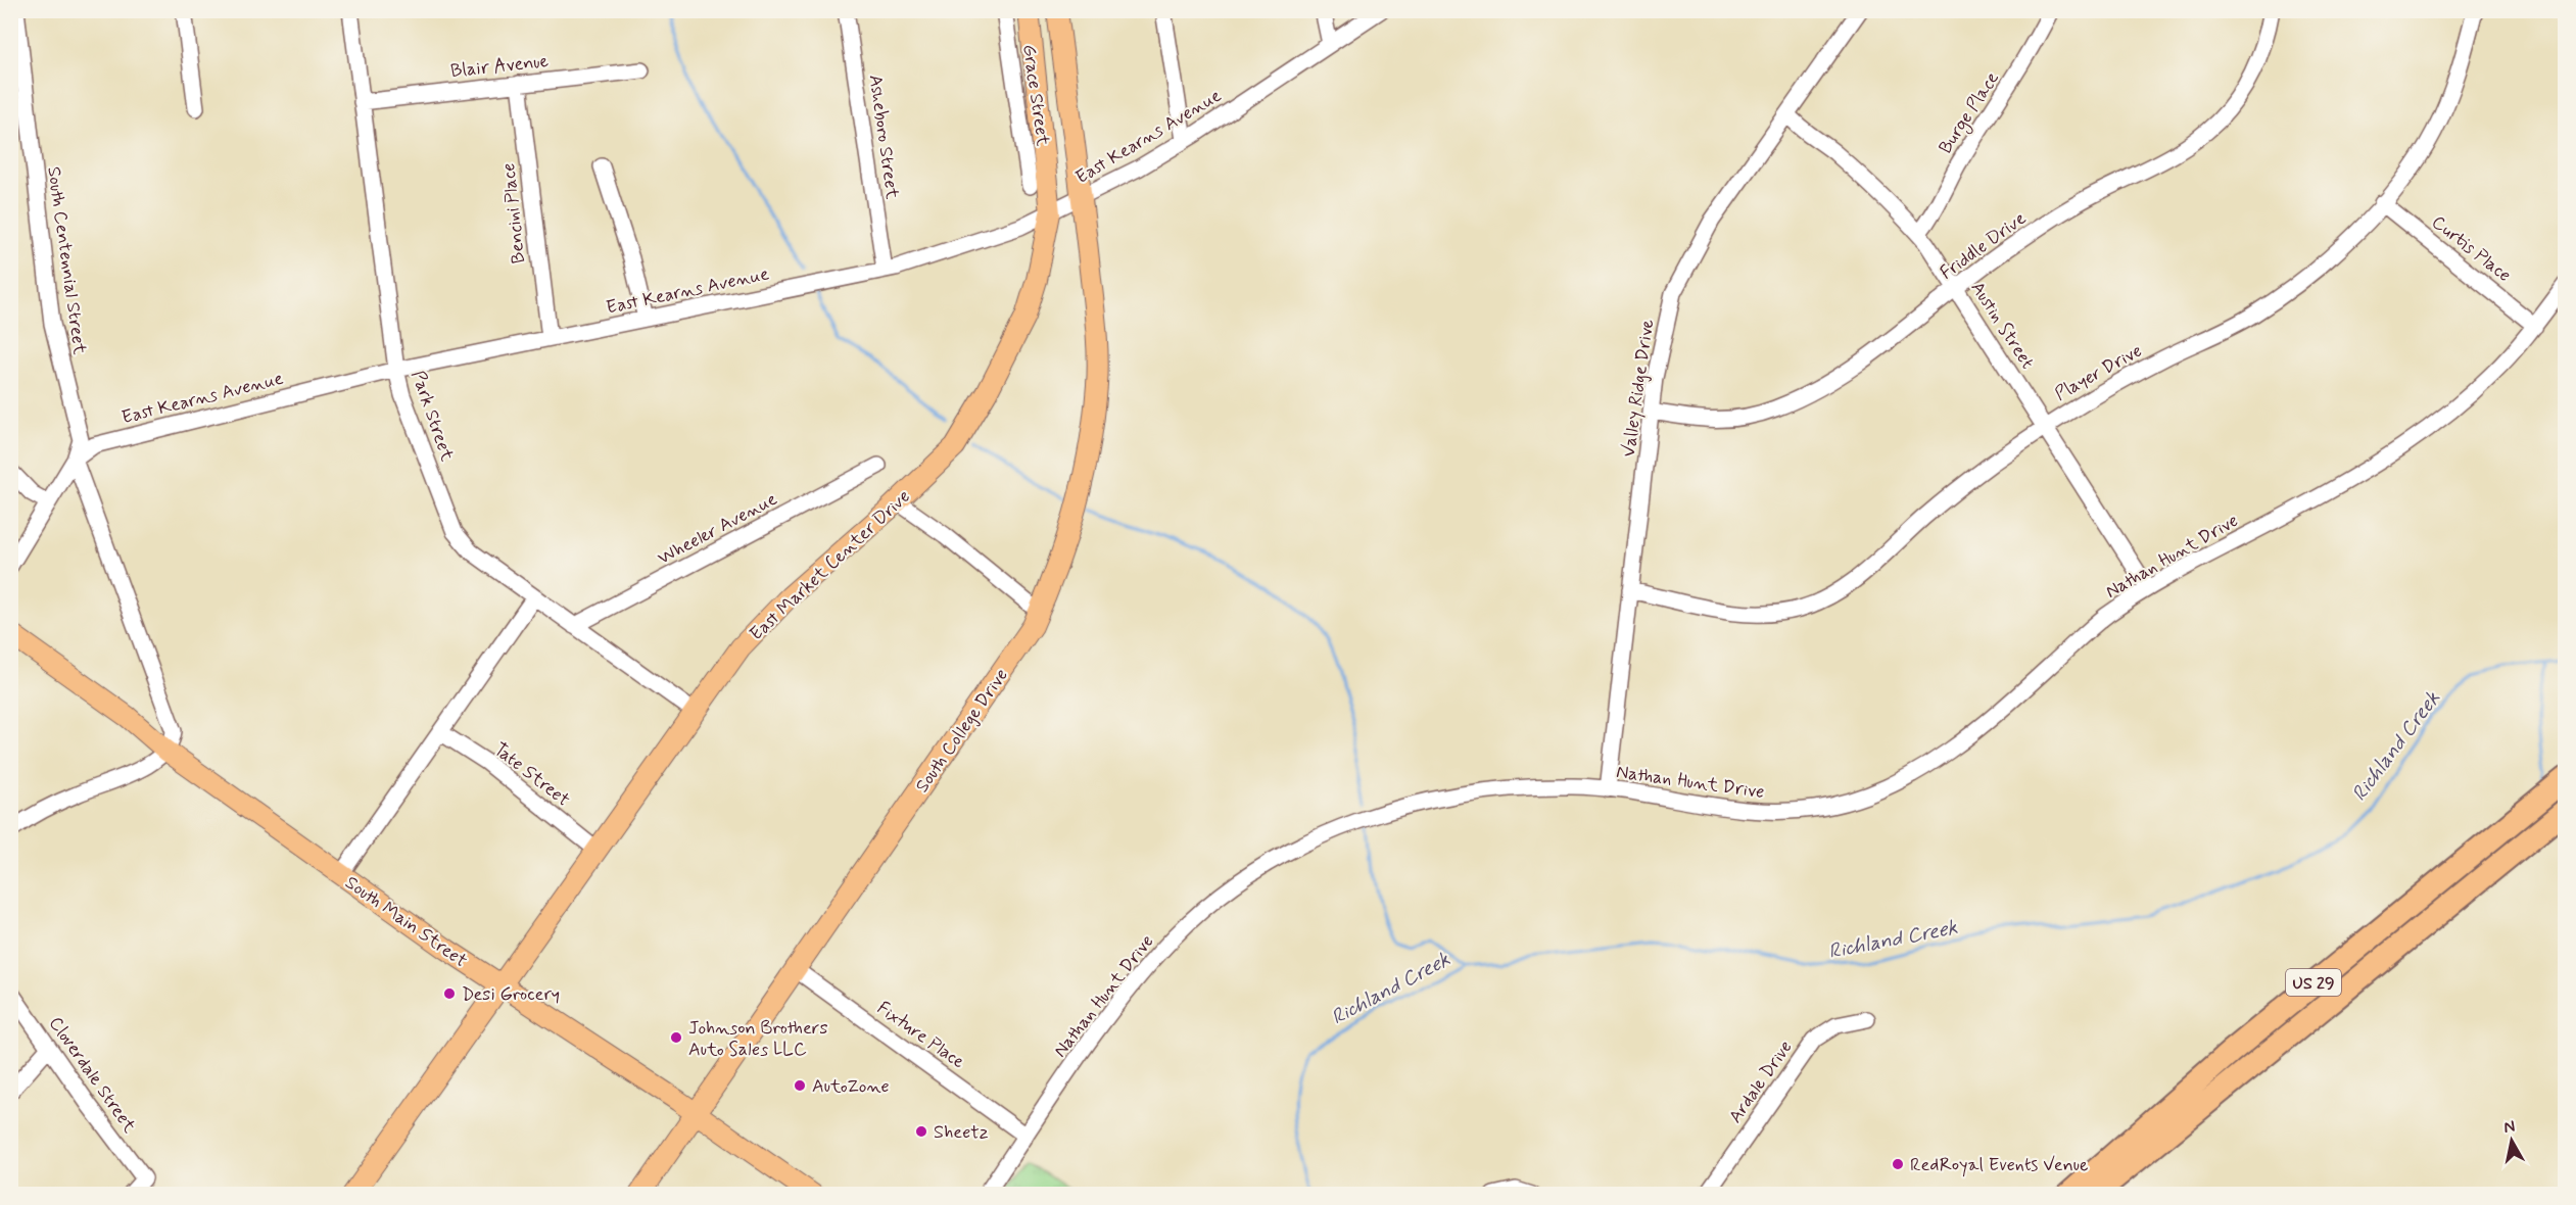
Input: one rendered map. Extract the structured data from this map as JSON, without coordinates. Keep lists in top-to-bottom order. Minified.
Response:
{"streets":{"highway":["US 29"],"main road":["East Market Center Drive","South College Drive","South Main Street"],"street":["Blair Avenue","Grace Street","Burge Place","East Kearns Avenue","Asheboro Street","Bencini Place","Friddle Drive","Curtis Place","South Centennial Street","Austin Street","Player Drive","Valley Ridge Drive","Park Street","Wheeler Avenue","Nathan Hunt Drive","Tate Street","Fixture Place","Cloverdale Street","Ardale Drive"]},"crossings":[["Blair Avenue","Bencini Place"],["Blair Avenue","Park Street"],["Burge Place","Austin Street"],["East Kearns Avenue","Asheboro Street"],["East Kearns Avenue","Bencini Place"],["East Kearns Avenue","South Centennial Street"],["East Kearns Avenue","Park Street"],["East Kearns Avenue","East Market Center Drive"],["East Kearns Avenue","South College Drive"],["Friddle Drive","Austin Street"],["Friddle Drive","Valley Ridge Drive"],["Curtis Place","Player Drive"],["Curtis Place","Nathan Hunt Drive"],["South Centennial Street","South Main Street"],["Austin Street","Player Drive"],["Austin Street","Valley Ridge Drive"],["Austin Street","Nathan Hunt Drive"],["Player Drive","Valley Ridge Drive"],["Valley Ridge Drive","Nathan Hunt Drive"],["Park Street","Wheeler Avenue"],["Park Street","East Market Center Drive"],["Nathan Hunt Drive","Fixture Place"],["East Market Center Drive","Tate Street"],["East Market Center Drive","South Main Street"],["South College Drive","South Main Street"],["South College Drive","Fixture Place"]],"water":["Richland Creek"],"places":["Desi Grocery","Johnson Brothers Auto Sales LLC","AutoZone","Sheetz","RedRoyal Events Venue"],"north":"top"}
